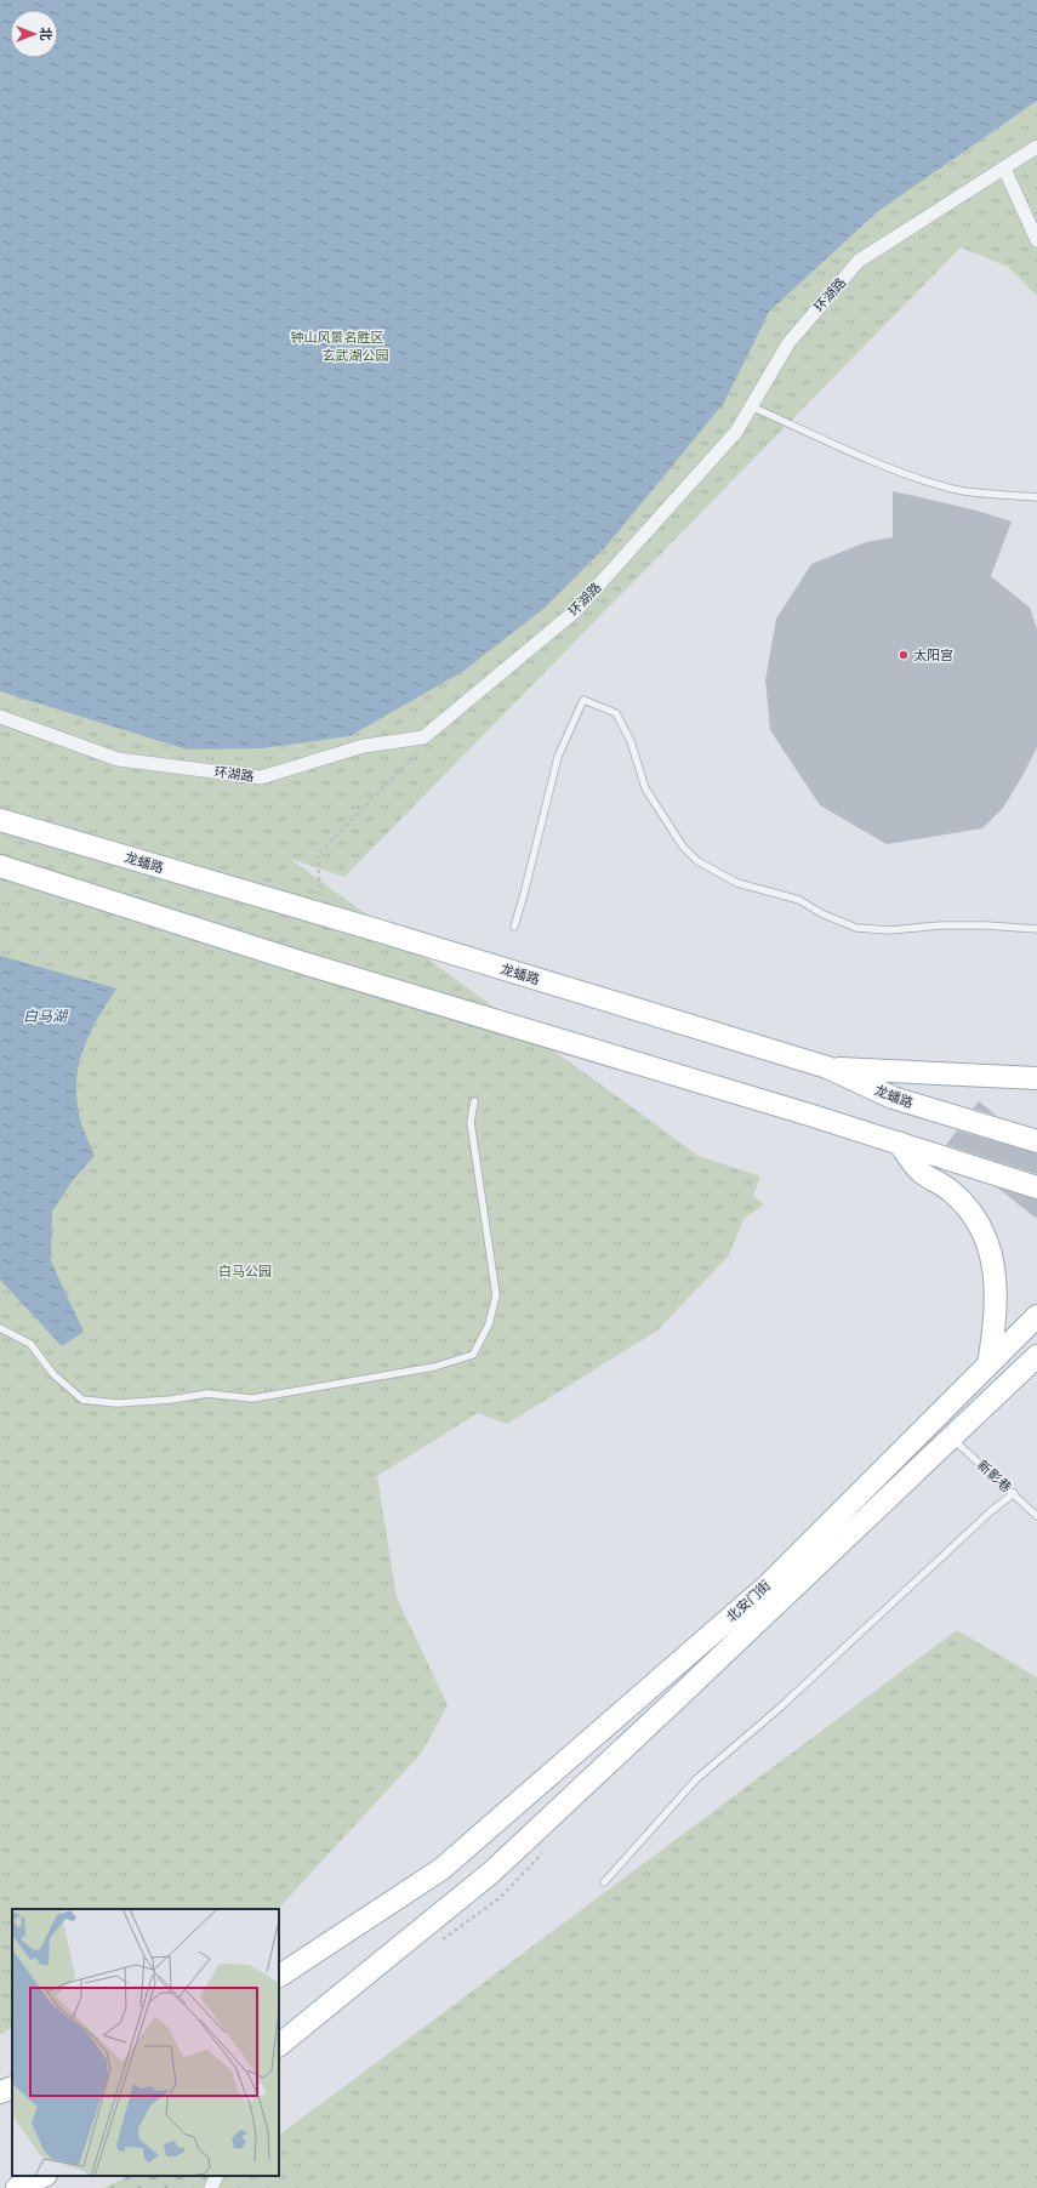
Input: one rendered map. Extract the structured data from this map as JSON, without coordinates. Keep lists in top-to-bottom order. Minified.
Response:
{"streets":{"main road":["龙蟠路","北安门街"],"street":["环湖路"],"lane":["新影巷"]},"water":["白马湖"],"parks":["钟山风景名胜区","玄武湖公园","白马公园"],"places":["太阳宫"],"north":"right"}
